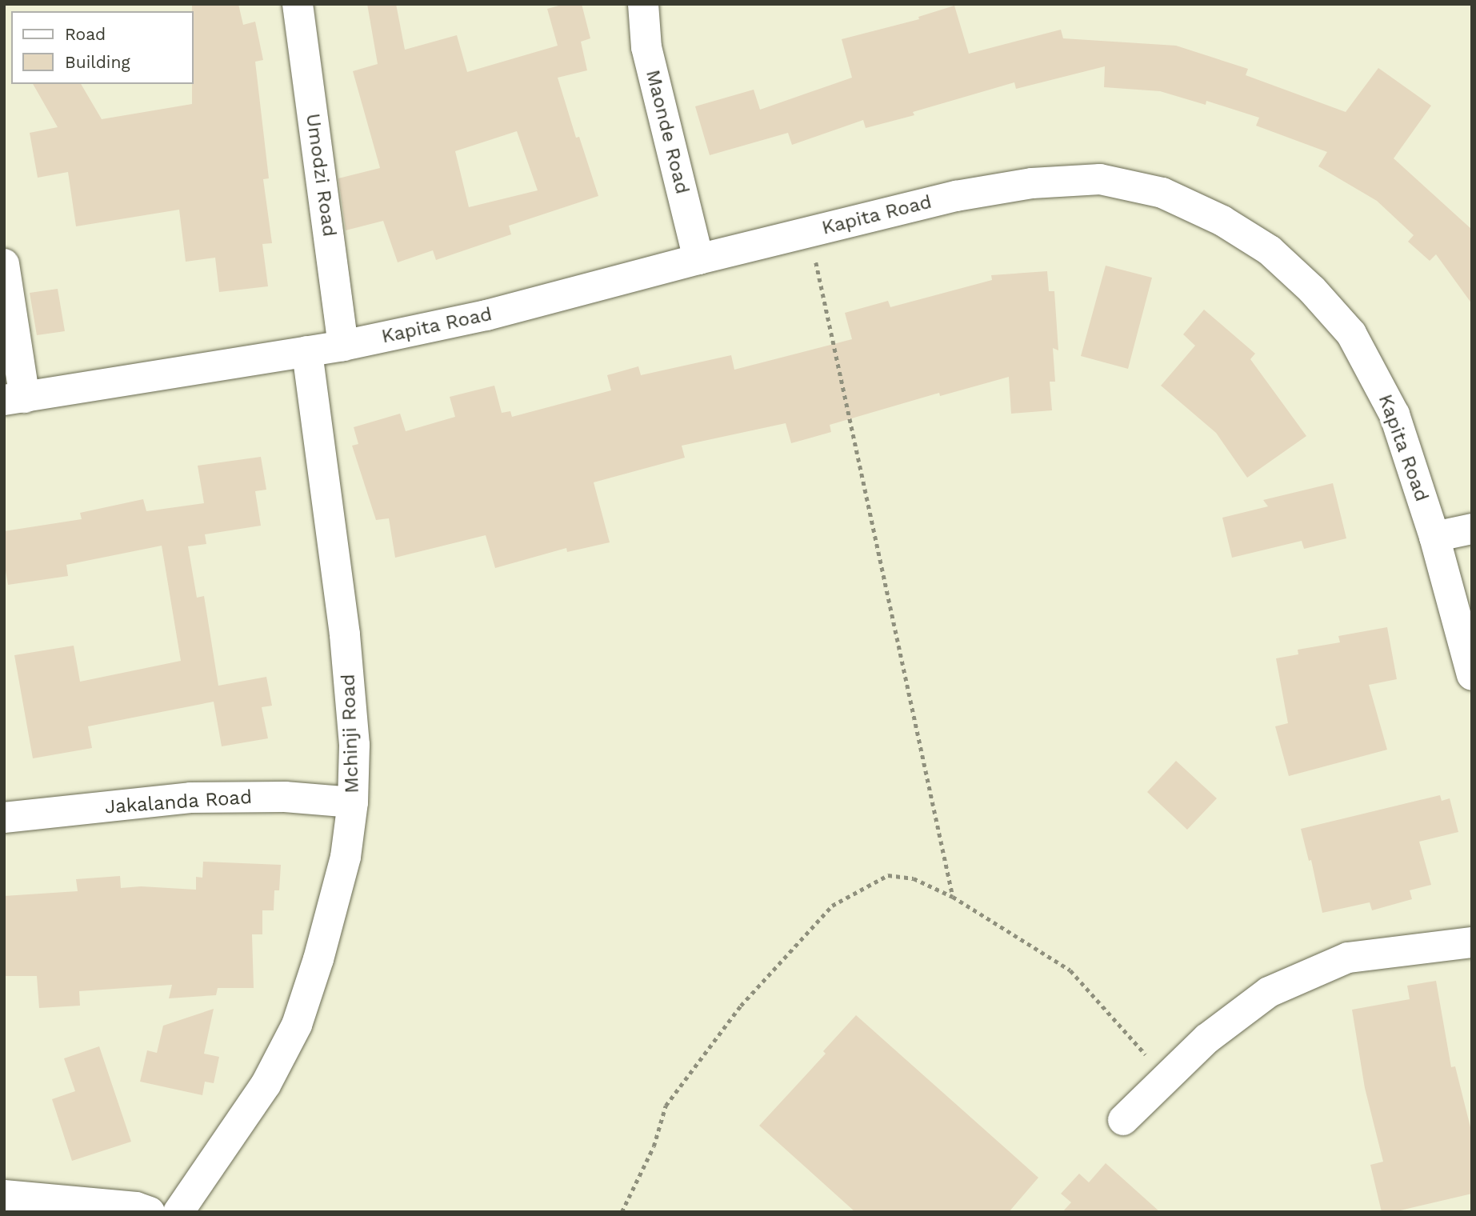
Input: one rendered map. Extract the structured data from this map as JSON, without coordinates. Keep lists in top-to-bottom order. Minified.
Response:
{"streets":{"street":["Maonde Road","Umodzi Road","Kapita Road","Mchinji Road","Jakalanda Road"]},"crossings":[["Maonde Road","Kapita Road"],["Umodzi Road","Kapita Road"],["Kapita Road","Mchinji Road"],["Mchinji Road","Jakalanda Road"]],"legend":["Road","Building"]}
